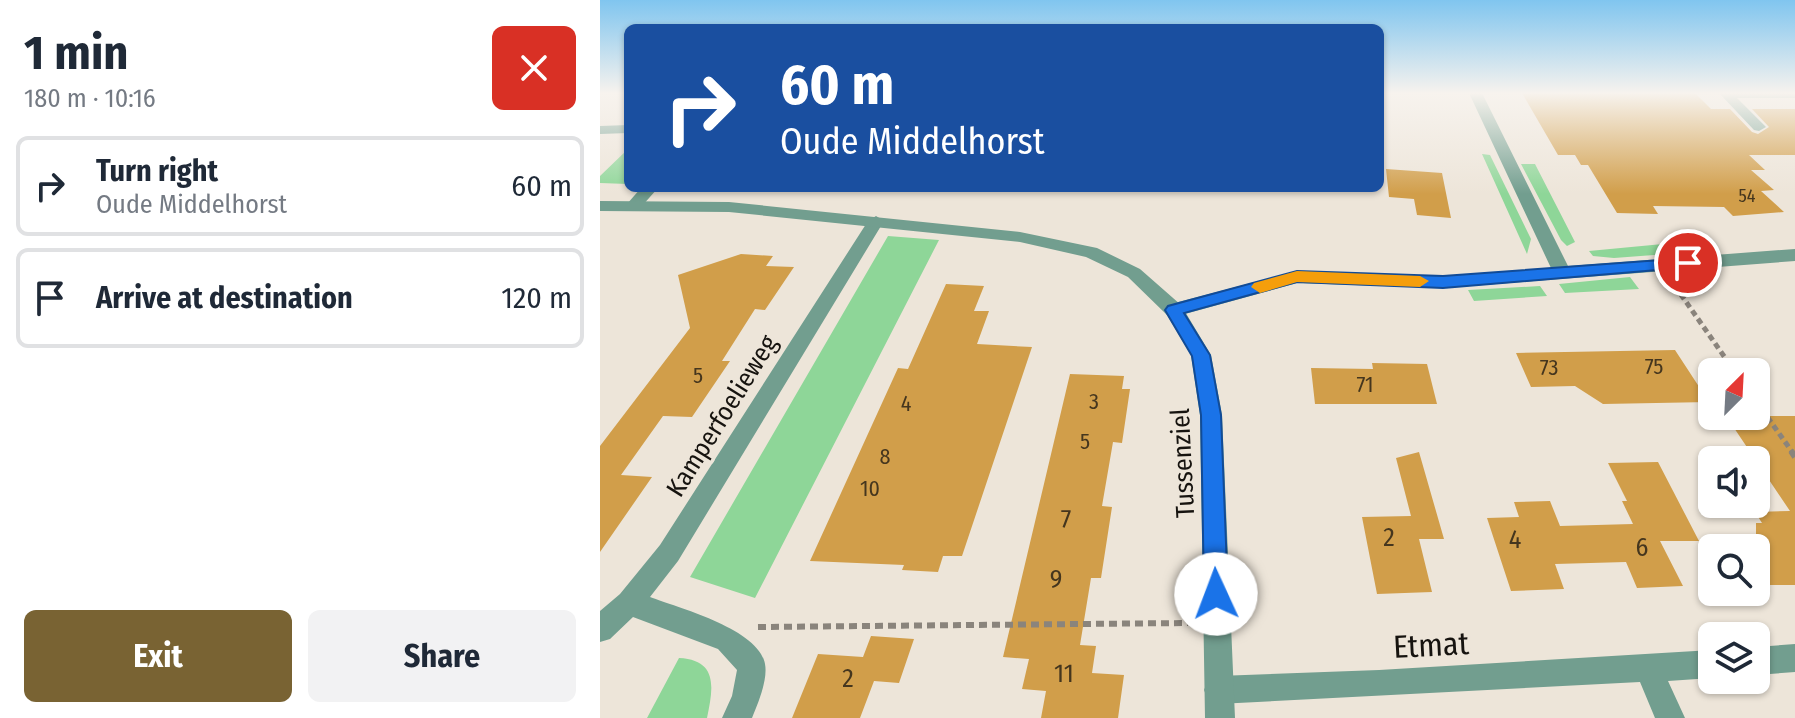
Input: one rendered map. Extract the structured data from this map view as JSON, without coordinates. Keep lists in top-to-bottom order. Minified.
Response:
{"streets":{"street":["Kamperfoelieweg","Tussenziel","Etmat"]},"crossings":[["Kamperfoelieweg","Tussenziel"],["Tussenziel","Etmat"]],"house_numbers":["54","75","73","5","71","3","4","5","8","10","7","2","4","6","9","11","2"],"north":"top right","page":{"heading":["1 min","180 m · 10:16"],"turn":["60 m","Oude Middelhorst"],"list":[{"name":"Turn right","note":"Oude Middelhorst","value":"60 m"},{"name":"Arrive at destination","value":"120 m"}],"buttons":["Exit","Share"]}}
